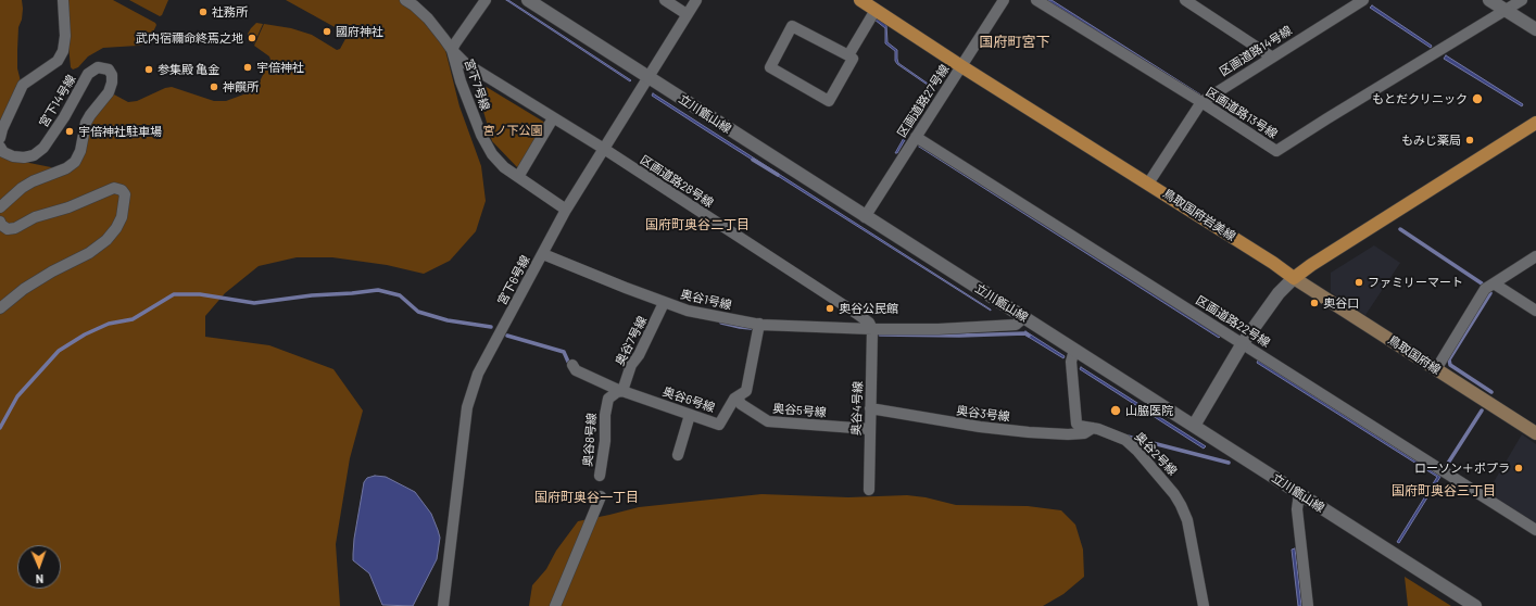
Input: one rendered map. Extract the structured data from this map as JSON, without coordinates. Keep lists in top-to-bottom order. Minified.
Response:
{"streets":{"main road":["鳥取国府岩美線","鳥取国府線"],"street":["区画道路14号線","宮下7号線","宮下14号線","区画道路27号線","区画道路13号線","立川甑山線","区画道路28号線","宮下6号線","奥谷1号線","区画道路22号線","奥谷7号線","奥谷6号線","奥谷4号線","奥谷5号線","奥谷3号線","奥谷8号線","奥谷2号線"]},"crossings":[["区画道路14号線","区画道路13号線"],["区画道路14号線","鳥取国府岩美線"],["宮下7号線","区画道路28号線"],["宮下7号線","宮下6号線"],["区画道路27号線","立川甑山線"],["区画道路27号線","鳥取国府岩美線"],["区画道路27号線","区画道路22号線"],["立川甑山線","宮下6号線"],["立川甑山線","奥谷2号線"],["区画道路28号線","宮下6号線"],["区画道路28号線","奥谷1号線"],["区画道路28号線","奥谷4号線"],["鳥取国府岩美線","鳥取国府線"],["宮下6号線","奥谷1号線"],["奥谷1号線","奥谷7号線"],["奥谷1号線","奥谷6号線"],["奥谷1号線","奥谷4号線"],["奥谷7号線","奥谷6号線"],["奥谷7号線","奥谷8号線"],["奥谷6号線","奥谷5号線"],["奥谷6号線","奥谷8号線"],["奥谷4号線","奥谷5号線"],["奥谷4号線","奥谷3号線"],["奥谷3号線","奥谷2号線"]],"districts":["国府町宮下","国府町奥谷二丁目","国府町奥谷三丁目","国府町奥谷一丁目"],"parks":["宮ノ下公園"],"places":["社務所","國府神社","武内宿禰命終焉之地","宇倍神社","参集殿 亀金","神饌所","もとだクリニック","宇倍神社駐車場","もみじ薬局","ファミリーマート","奥谷口","奥谷公民館","山脇医院","ローソン＋ポプラ"],"north":"bottom"}
